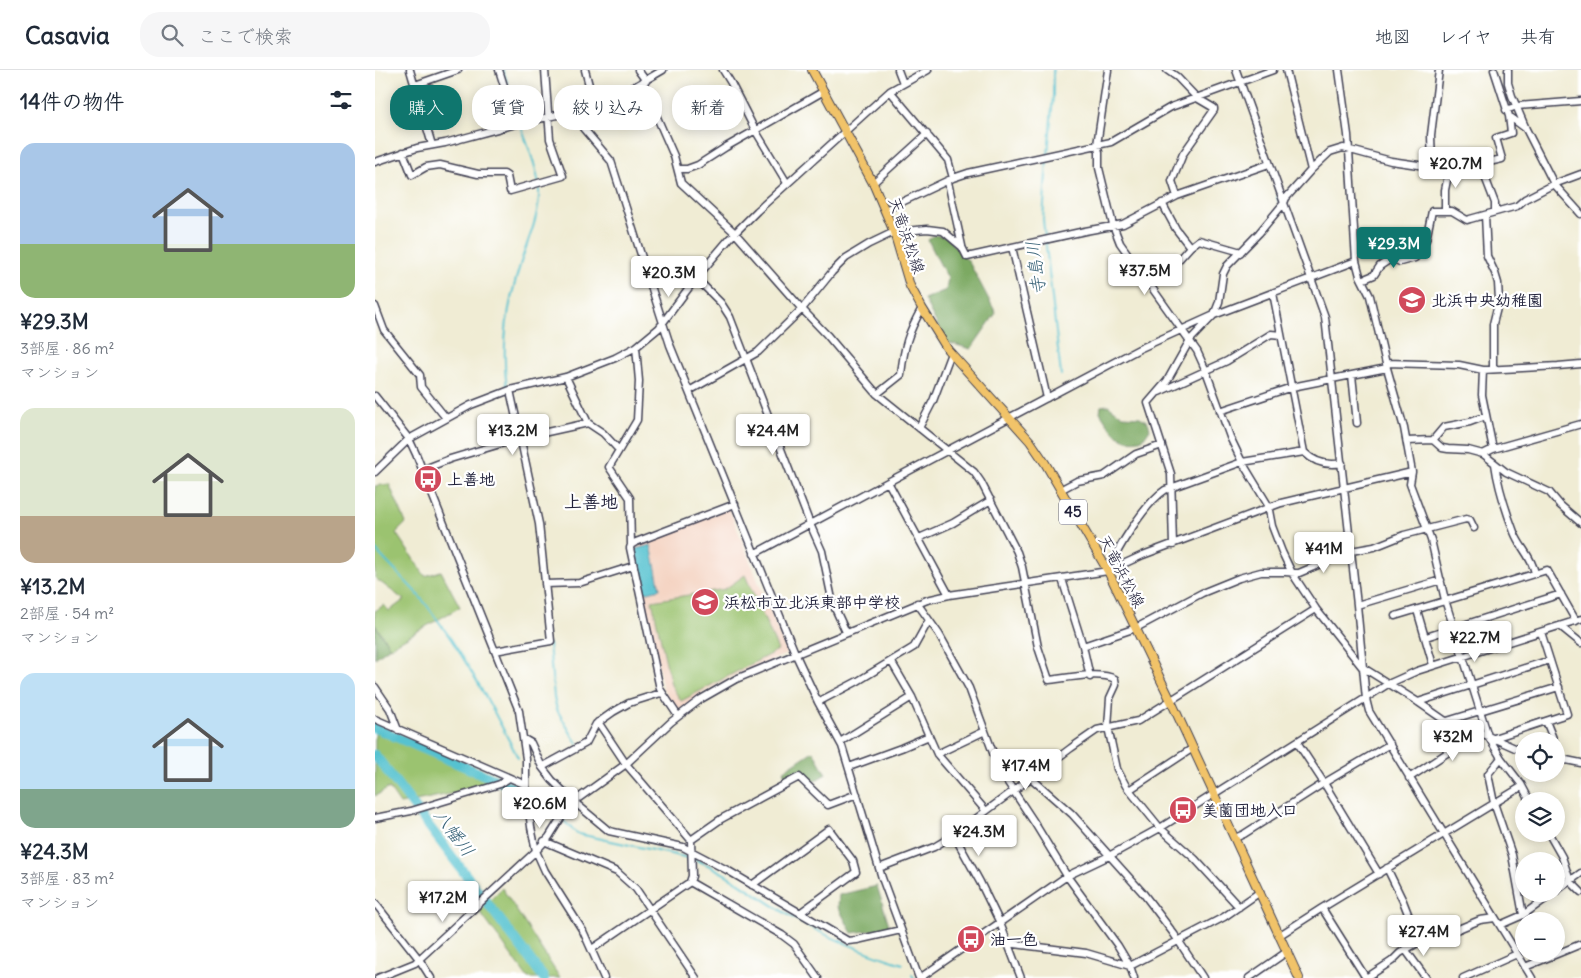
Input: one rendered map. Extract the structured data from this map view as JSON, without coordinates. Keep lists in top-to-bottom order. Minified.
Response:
{"streets":{"main road":["天竜浜松線","45"]},"districts":["上善地"],"water":["寺島川","八幡川"],"places":{"school or university":["北浜中央幼稚園","浜松市立北浜東部中学校"],"bus stop":["上善地","美薗団地入口","油一色"]},"page":{"header":"Casavia","search":"ここで検索","nav":["地図","レイヤ","共有"],"heading":"14件の物件","chip":["購入","賃貸","絞り込み","新着"],"list":[{"name":"¥29.3M","note":"3部屋 · 86 m² · マンション"},{"name":"¥13.2M","note":"2部屋 · 54 m² · マンション"},{"name":"¥24.3M","note":"3部屋 · 83 m² · マンション"}],"price":["¥20.7M","¥29.3M","¥37.5M","¥20.3M","¥13.2M","¥24.4M","¥41M","¥22.7M","¥32M","¥17.4M","¥20.6M","¥24.3M","¥17.2M","¥27.4M"],"map_buttons":["+","−"]}}
